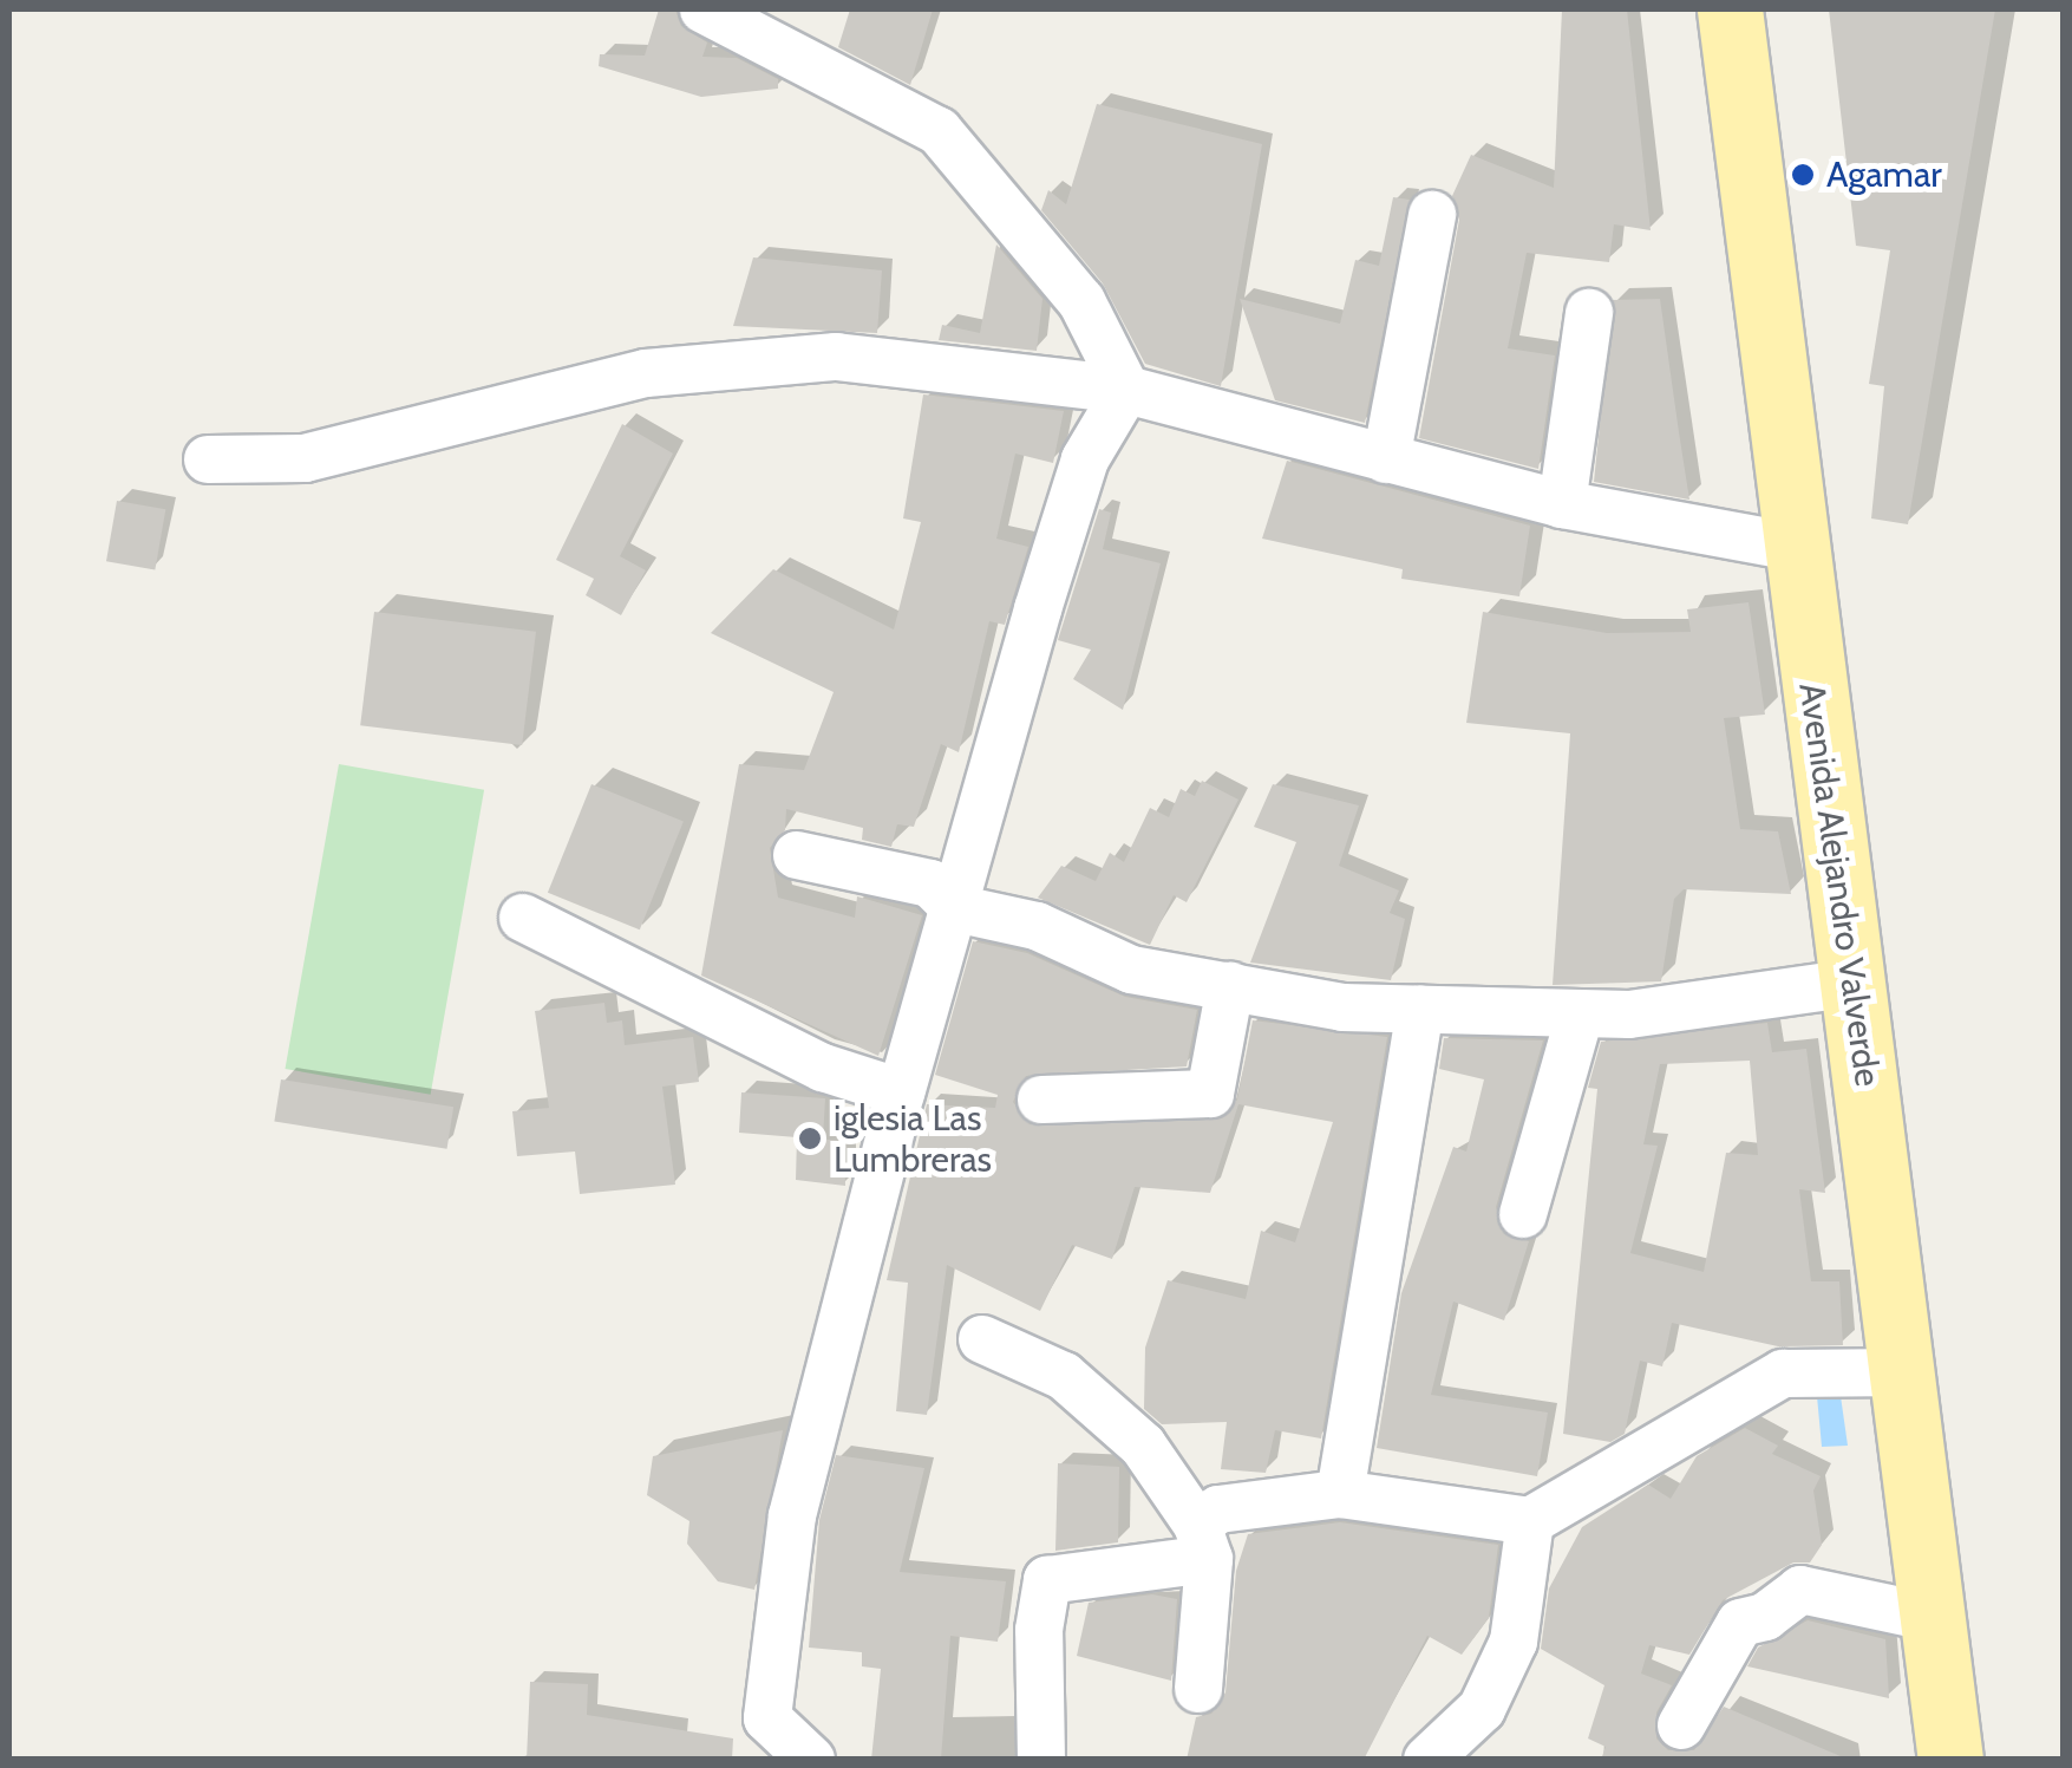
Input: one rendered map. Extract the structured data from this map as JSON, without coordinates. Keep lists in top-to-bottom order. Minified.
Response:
{"streets":{"main road":["Avenida Alejandro Valverde"]},"places":["Agamar","iglesia Las Lumbreras"]}
